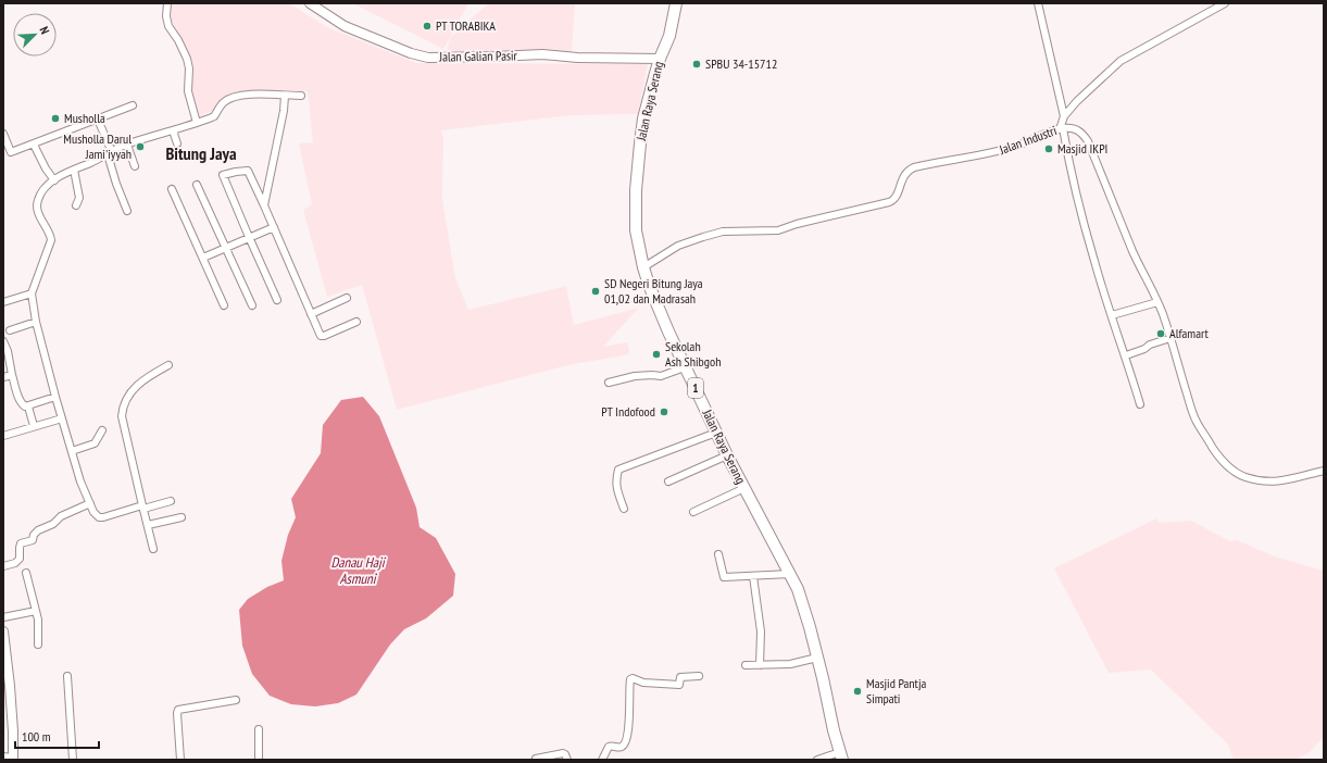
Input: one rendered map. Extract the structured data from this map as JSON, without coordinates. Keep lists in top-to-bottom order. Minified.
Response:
{"streets":{"highway":["Jalan Raya Serang","1"],"street":["Jalan Galian Pasir","Jalan Industri"]},"crossings":[["Jalan Galian Pasir","Jalan Raya Serang"],["Jalan Raya Serang","Jalan Industri"]],"districts":["Bitung Jaya"],"water":["Danau Haji Asmuni"],"places":["PT TORABIKA","SPBU 34-15712","Musholla","Musholla Darul Jami'iyyah","Masjid IKPI","SD Negeri Bitung Jaya 01,02 dan Madrasah","Alfamart","Sekolah Ash Shibgoh","PT Indofood","Masjid Pantja Simpati"],"scale_bar":"100 m","north":"top right"}
